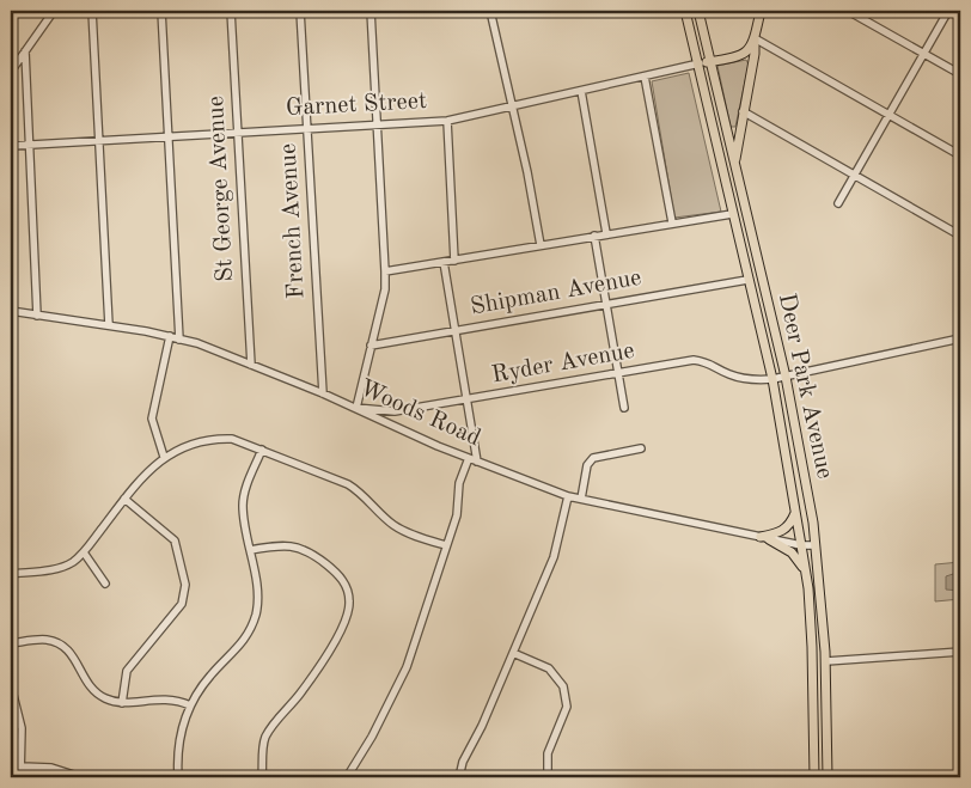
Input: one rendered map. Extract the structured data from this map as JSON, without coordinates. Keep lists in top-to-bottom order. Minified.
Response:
{"streets":{"main road":["Deer Park Avenue"],"street":["Garnet Street","St George Avenue","French Avenue","Shipman Avenue","Ryder Avenue","Woods Road"]},"crossings":[["Garnet Street","St George Avenue"],["Garnet Street","French Avenue"],["Garnet Street","Deer Park Avenue"],["St George Avenue","Woods Road"],["French Avenue","Woods Road"],["Shipman Avenue","Deer Park Avenue"],["Ryder Avenue","Deer Park Avenue"],["Ryder Avenue","Woods Road"],["Deer Park Avenue","Woods Road"]]}
